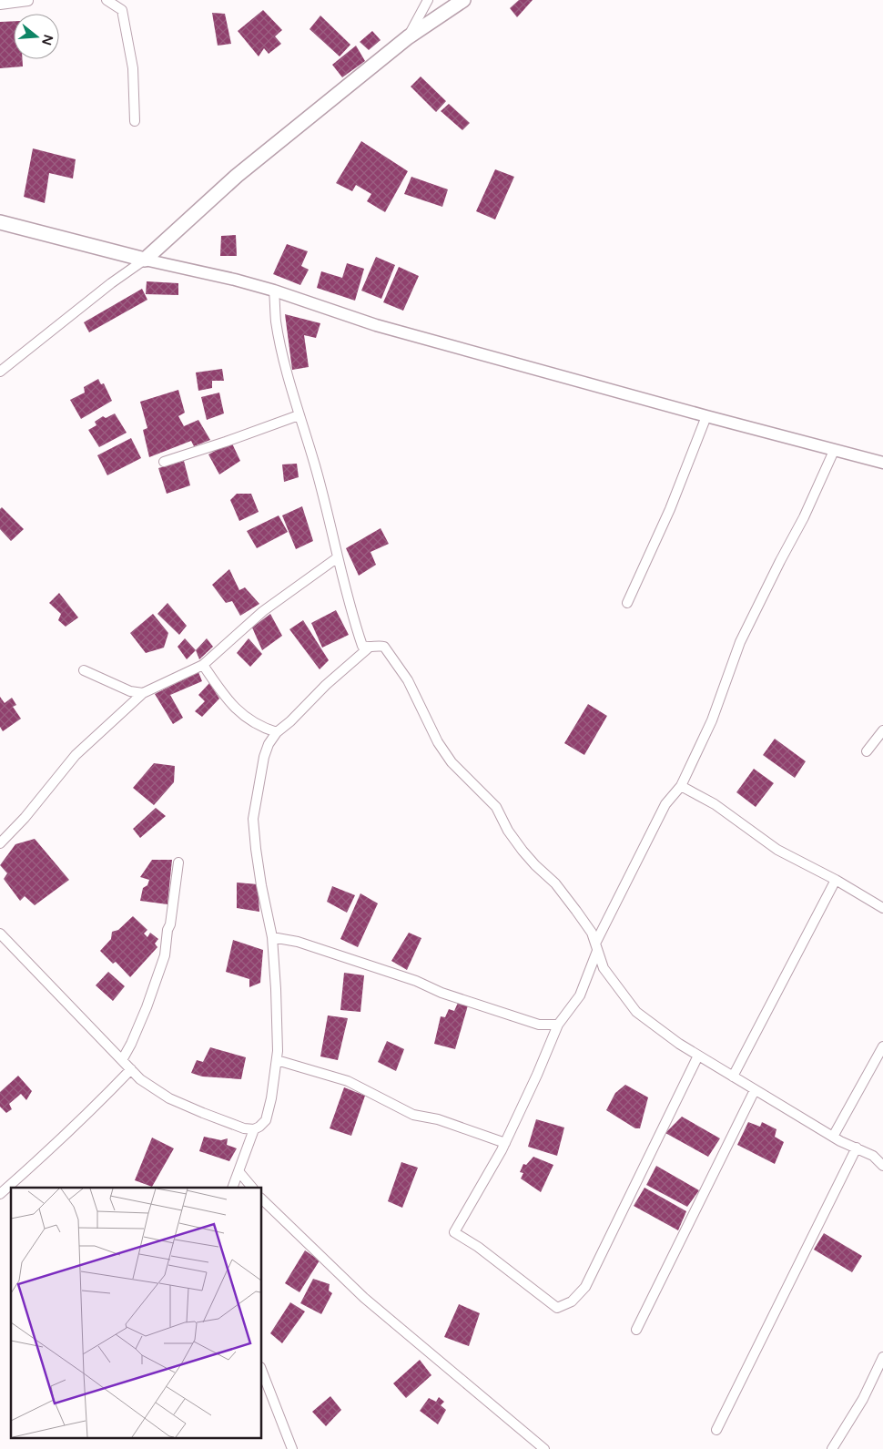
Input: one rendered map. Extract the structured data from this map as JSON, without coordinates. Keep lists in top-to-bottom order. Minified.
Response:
{"north":"right"}
